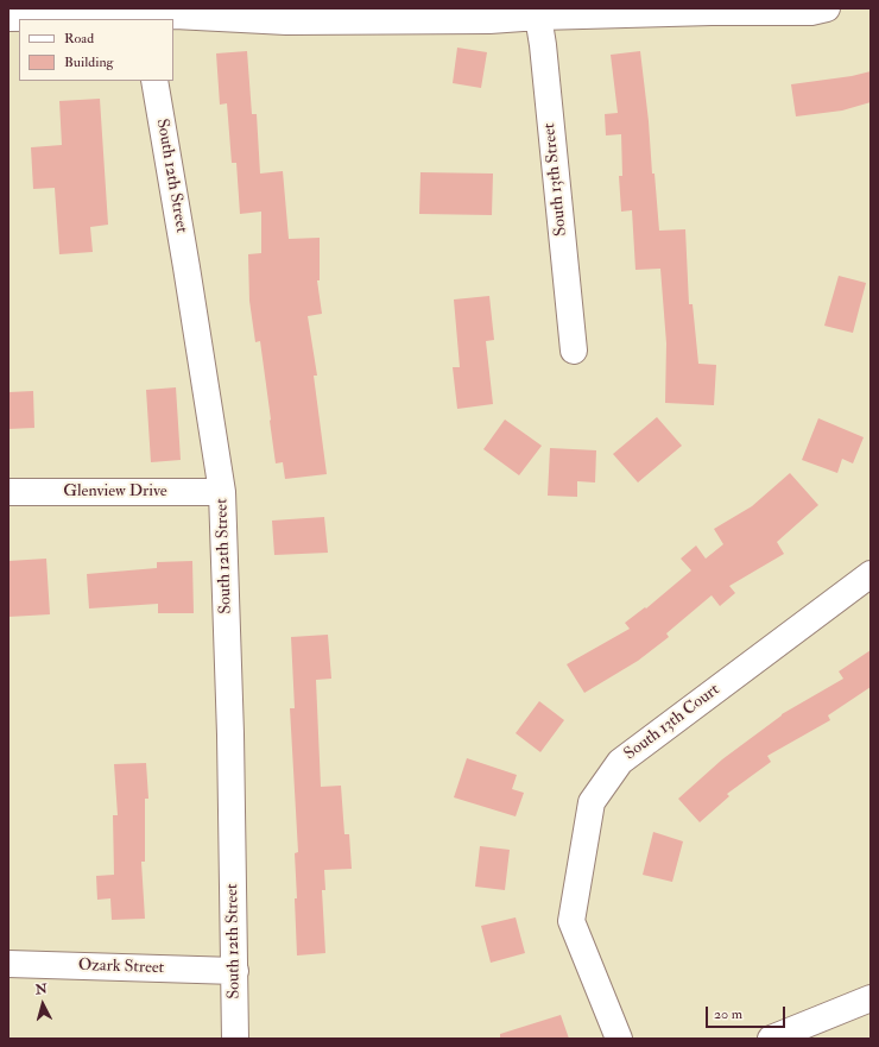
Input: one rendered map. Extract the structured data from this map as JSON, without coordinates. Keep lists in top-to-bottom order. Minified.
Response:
{"streets":{"street":["South 12th Street","South 13th Street","Glenview Drive","South 13th Court","Ozark Street"]},"crossings":[["South 12th Street","Glenview Drive"],["South 12th Street","Ozark Street"]],"legend":["Road","Building"],"scale_bar":"20 m","north":"top"}
